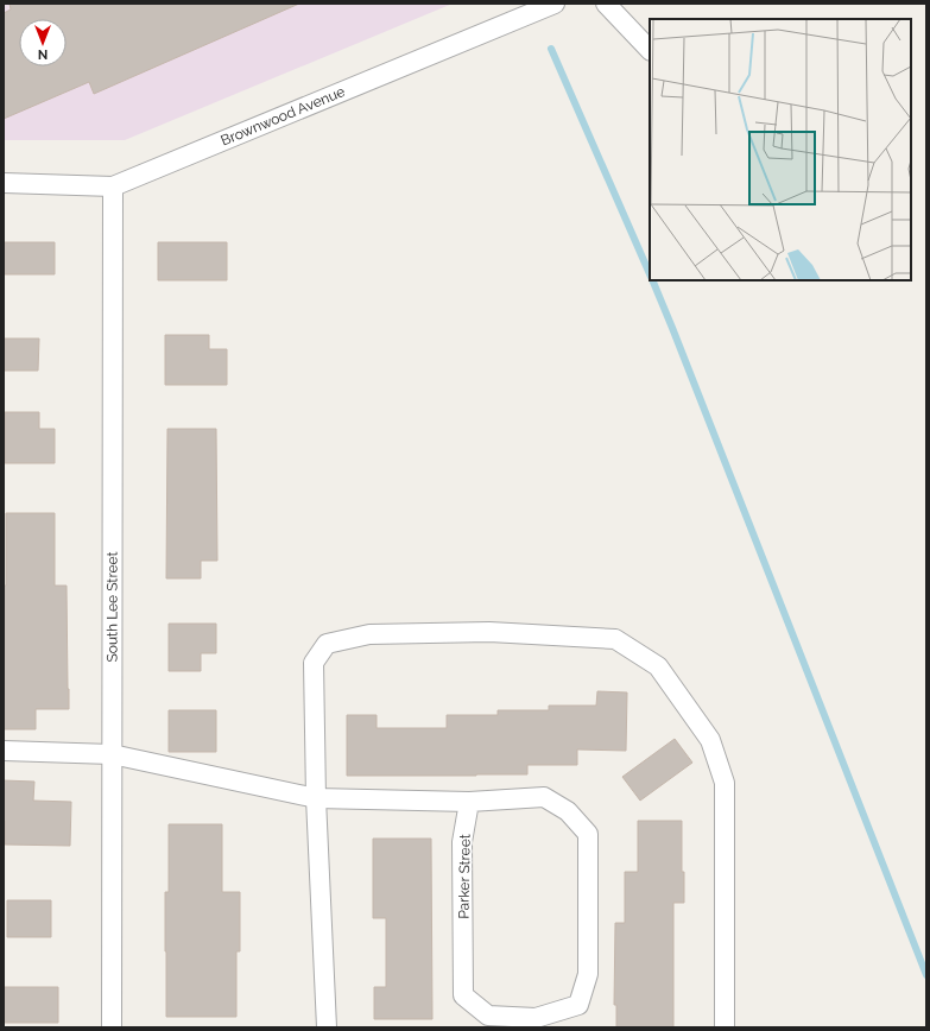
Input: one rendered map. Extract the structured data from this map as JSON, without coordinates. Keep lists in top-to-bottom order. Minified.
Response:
{"streets":{"street":["Brownwood Avenue","South Lee Street","Parker Street"]},"crossings":[["Brownwood Avenue","South Lee Street"]],"north":"bottom"}
